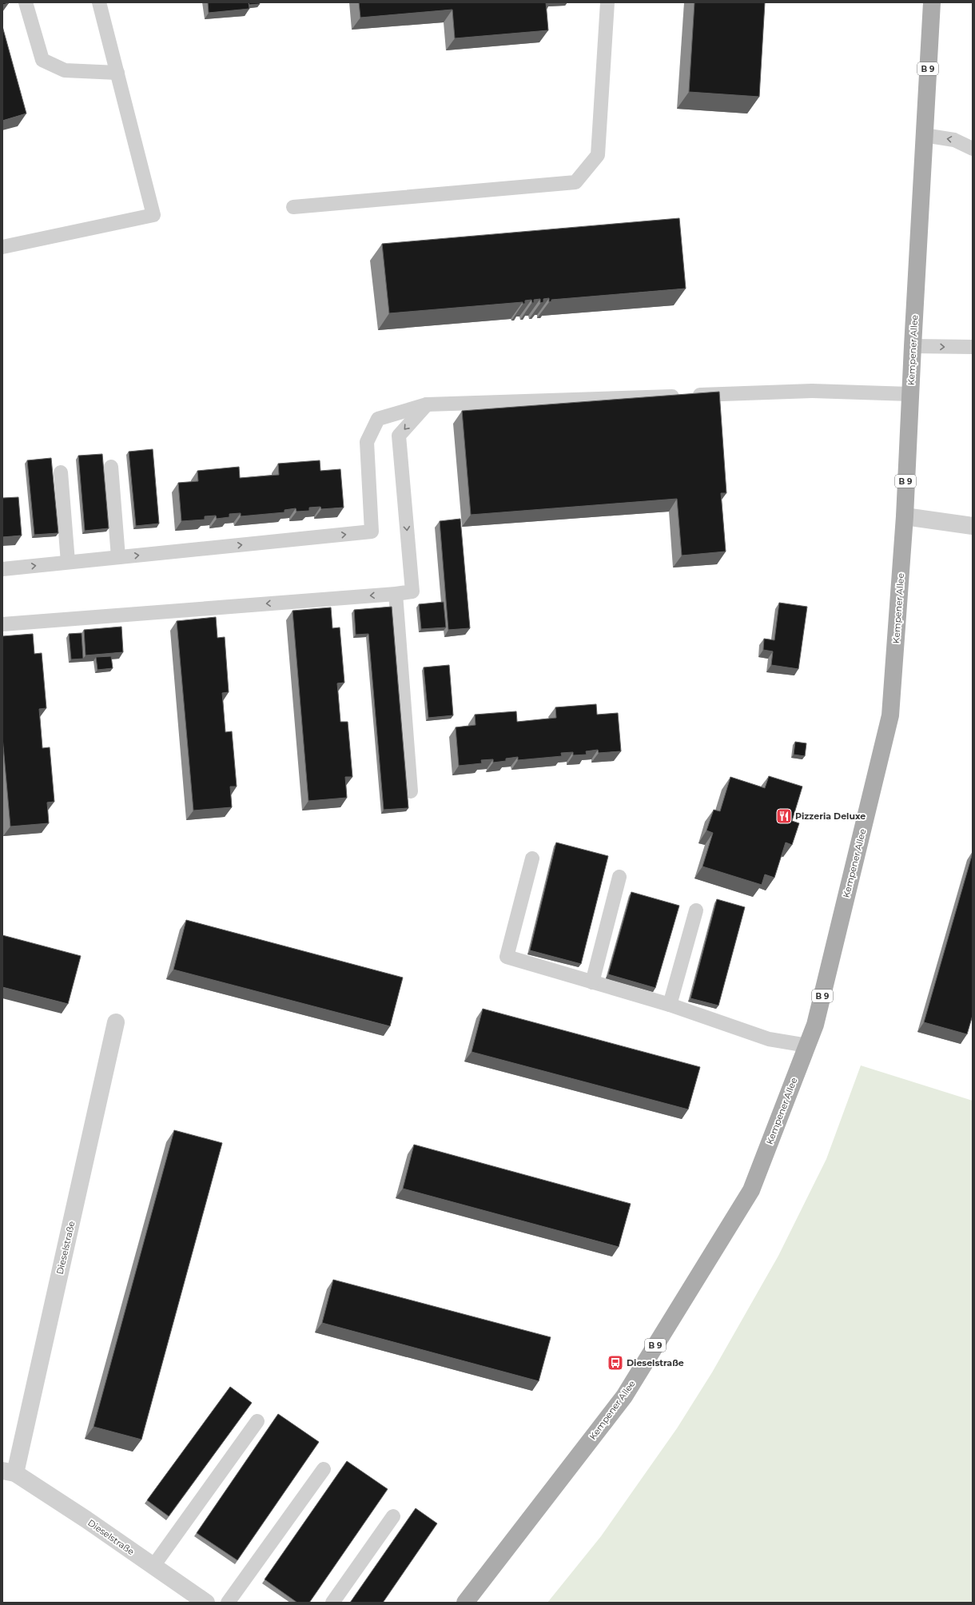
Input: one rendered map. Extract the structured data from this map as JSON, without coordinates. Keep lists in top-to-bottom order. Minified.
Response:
{"streets":{"main road":["B 9","Kempener Allee"],"street":["Dieselstraße"]},"places":{"restaurant":["Pizzeria Deluxe"],"bus stop":["Dieselstraße"]}}
